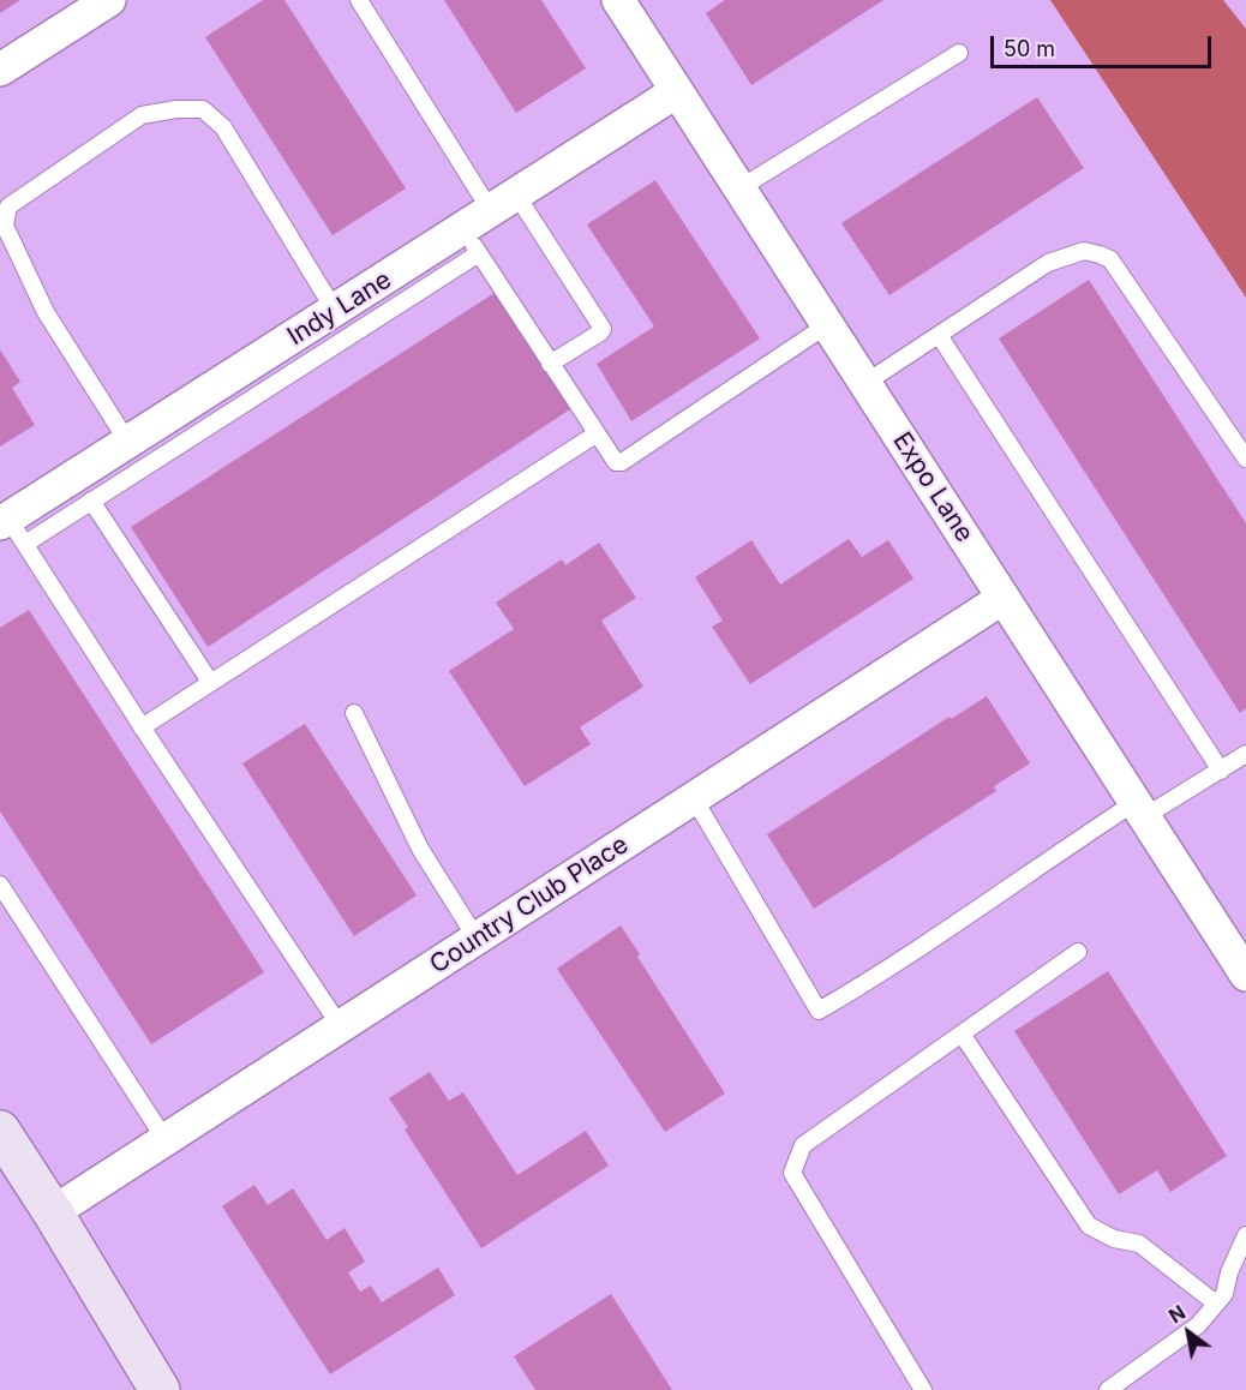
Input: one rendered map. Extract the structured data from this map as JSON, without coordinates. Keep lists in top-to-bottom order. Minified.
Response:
{"streets":{"street":["Indy Lane","Expo Lane","Country Club Place"]},"crossings":[["Indy Lane","Expo Lane"],["Expo Lane","Country Club Place"]],"scale_bar":"50 m","north":"top left"}
